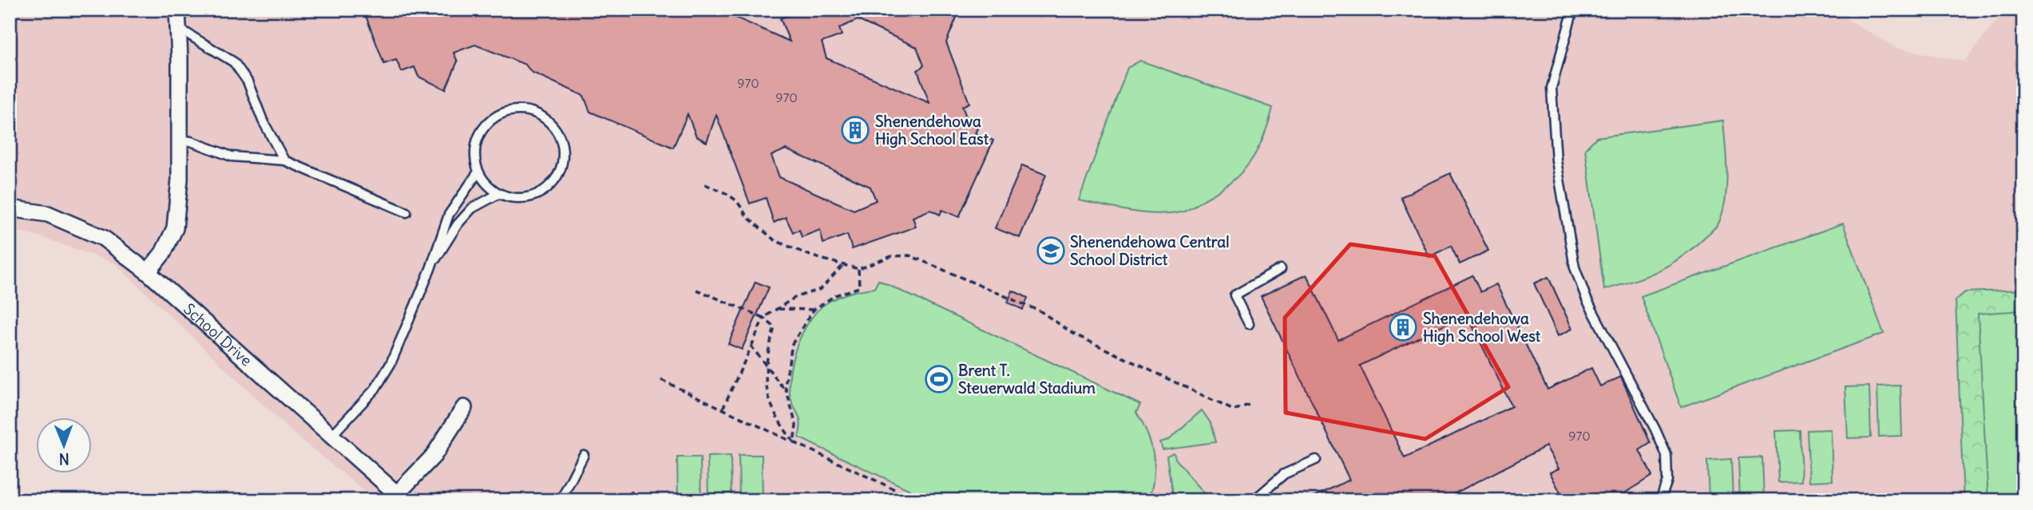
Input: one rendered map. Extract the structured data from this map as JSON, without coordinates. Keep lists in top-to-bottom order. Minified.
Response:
{"streets":{"street":["School Drive"]},"places":{"building":["Shenendehowa High School East","Shenendehowa High School West"],"school or university":["Shenendehowa Central School District"],"sports":["Brent T. Steuerwald Stadium"]},"house_numbers":["970","970","970"],"north":"bottom"}
